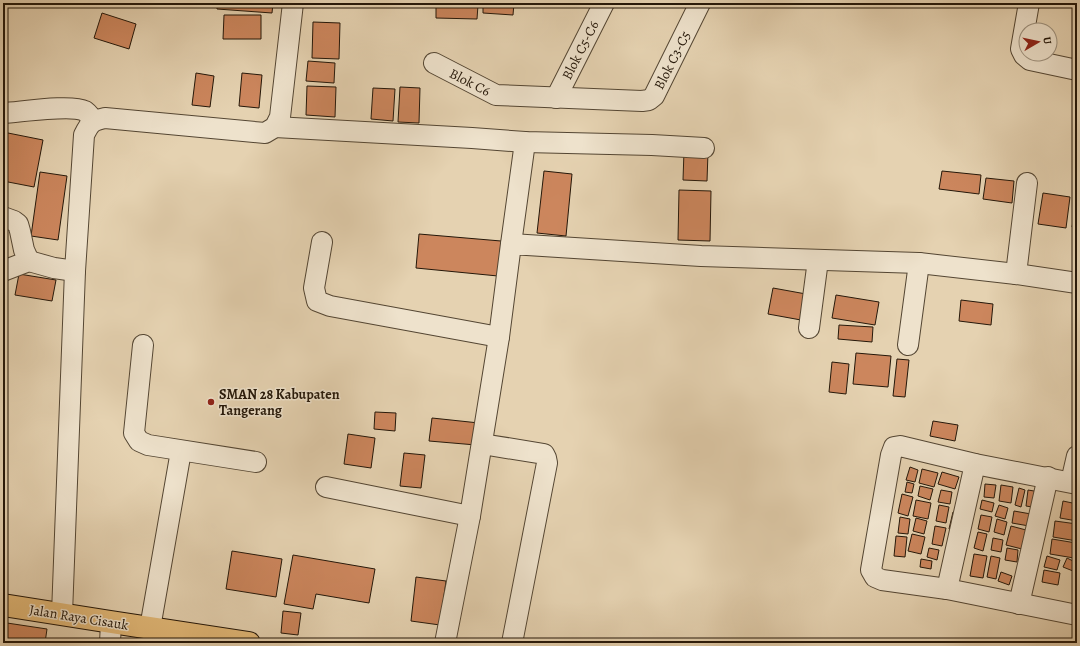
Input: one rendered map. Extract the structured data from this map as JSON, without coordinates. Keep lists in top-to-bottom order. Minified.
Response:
{"streets":{"main road":["Jalan Raya Cisauk"],"street":["Blok C5-C6","Blok C3-C5","Blok C6"]},"crossings":[["Blok C5-C6","Blok C6"],["Blok C3-C5","Blok C6"]],"places":["SMAN 28 Kabupaten Tangerang"],"north":"right"}
